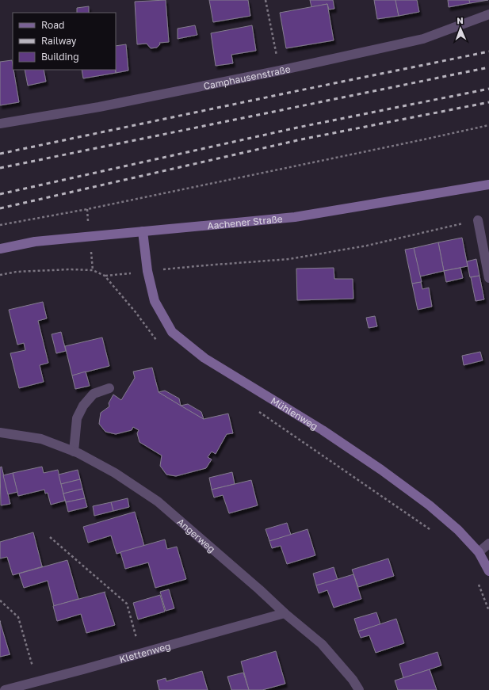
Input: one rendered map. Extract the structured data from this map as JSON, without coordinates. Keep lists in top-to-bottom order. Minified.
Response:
{"streets":{"street":["Camphausenstraße","Aachener Straße","Mühlenweg","Angerweg","Klettenweg"]},"crossings":[["Aachener Straße","Mühlenweg"],["Angerweg","Klettenweg"]],"legend":["Road","Railway","Building"],"north":"top"}
